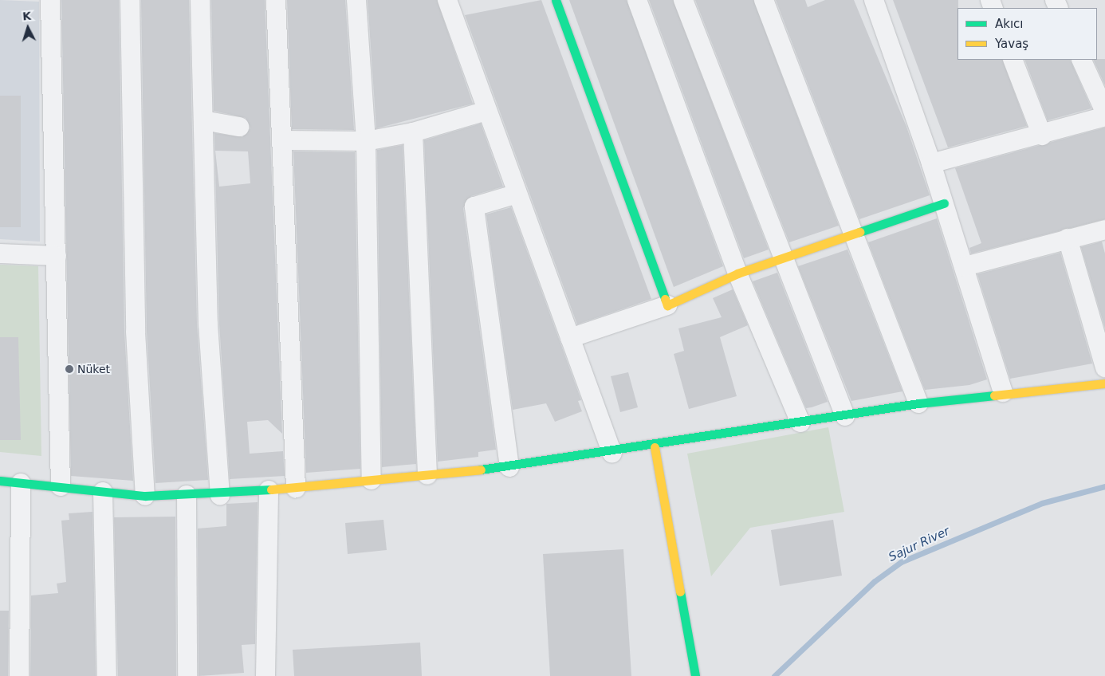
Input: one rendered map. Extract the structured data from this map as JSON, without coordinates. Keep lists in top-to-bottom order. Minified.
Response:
{"water":["Sajur River"],"places":["Nüket"],"legend":["Akıcı","Yavaş"],"north":"top"}
